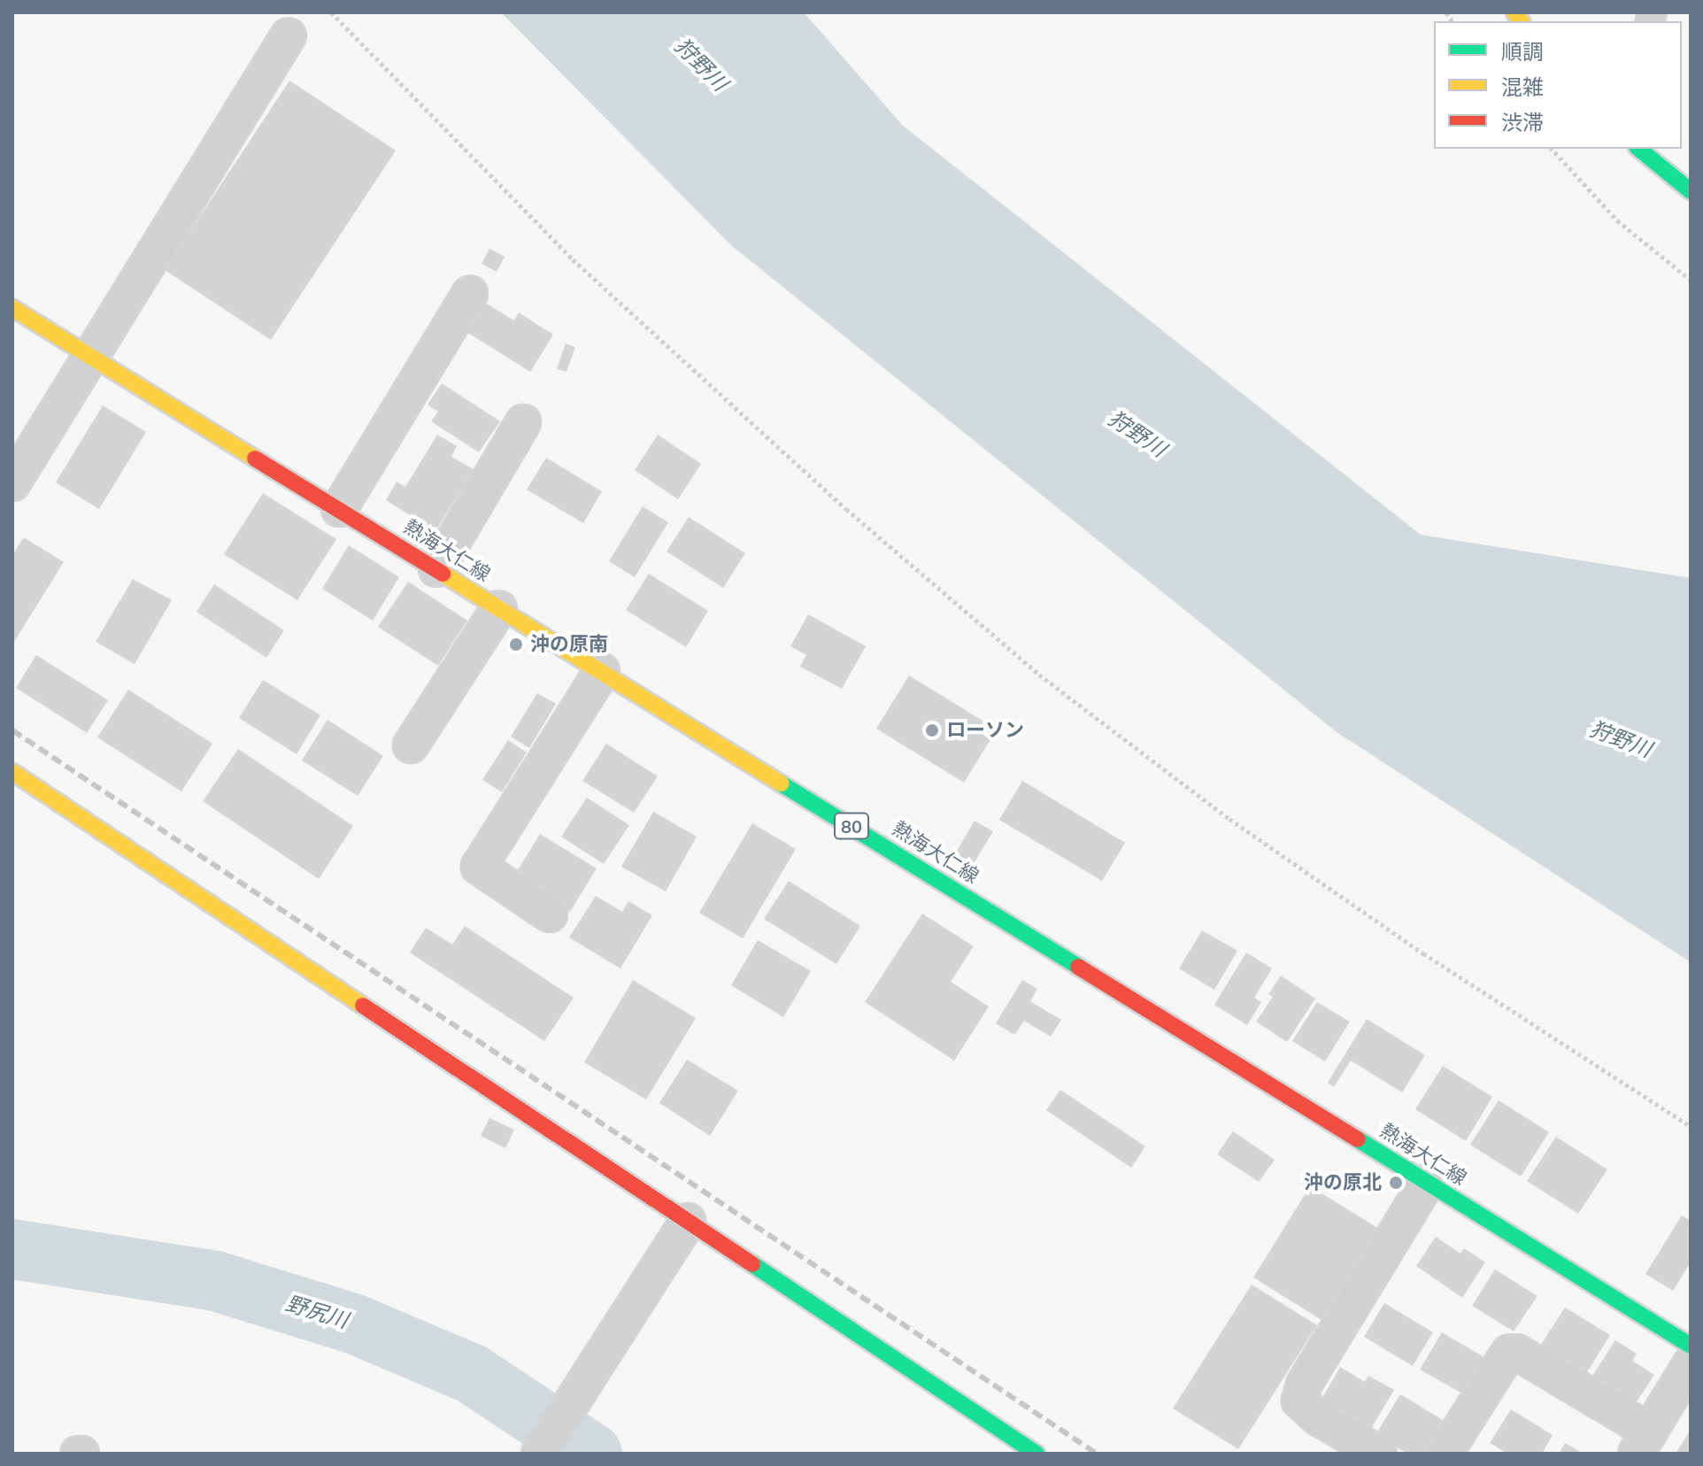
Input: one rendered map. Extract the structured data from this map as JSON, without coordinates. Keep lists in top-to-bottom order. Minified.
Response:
{"streets":{"main road":["熱海大仁線","80"]},"water":["狩野川","野尻川"],"places":["沖の原南","ローソン","沖の原北"],"legend":["順調","混雑","渋滞"]}
